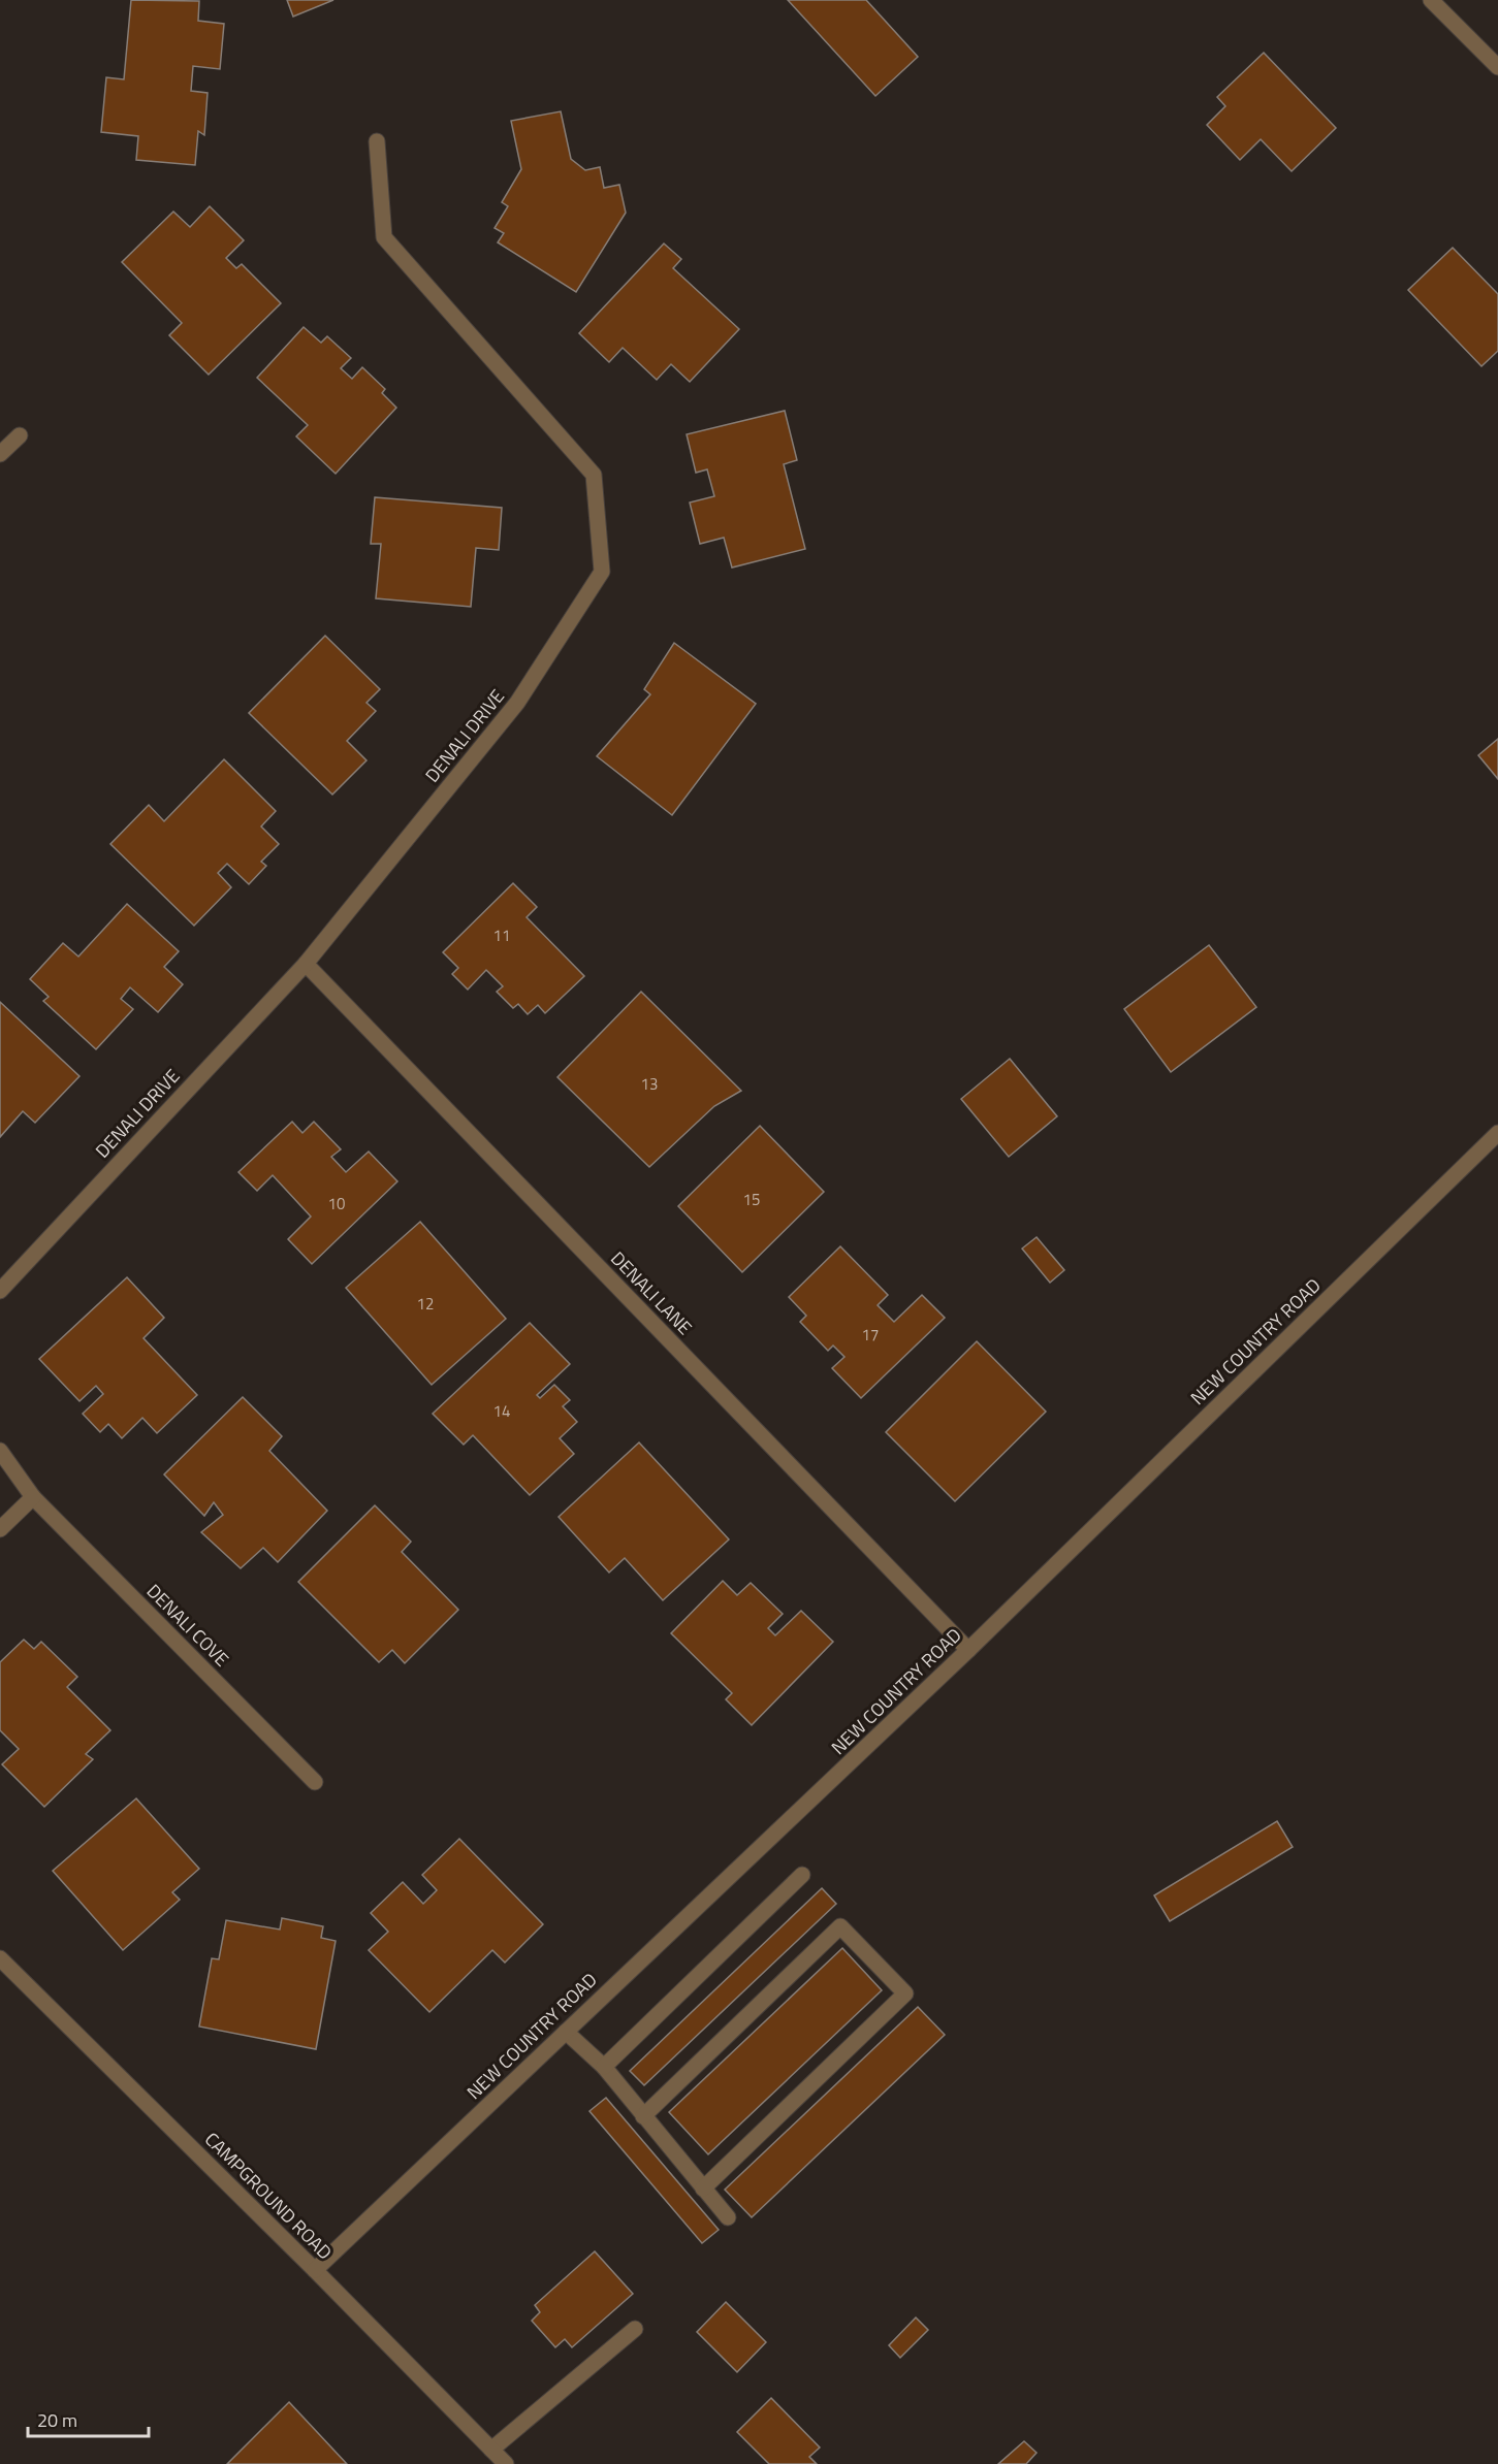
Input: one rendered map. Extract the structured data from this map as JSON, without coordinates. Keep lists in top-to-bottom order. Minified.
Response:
{"streets":{"street":["DENALI DRIVE","DENALI LANE","NEW COUNTRY ROAD","DENALI COVE","CAMPGROUND ROAD"]},"crossings":[["DENALI DRIVE","DENALI LANE"],["DENALI LANE","NEW COUNTRY ROAD"],["NEW COUNTRY ROAD","CAMPGROUND ROAD"]],"house_numbers":["11","13","15","10","12","17","14"],"scale_bar":"20 m"}
